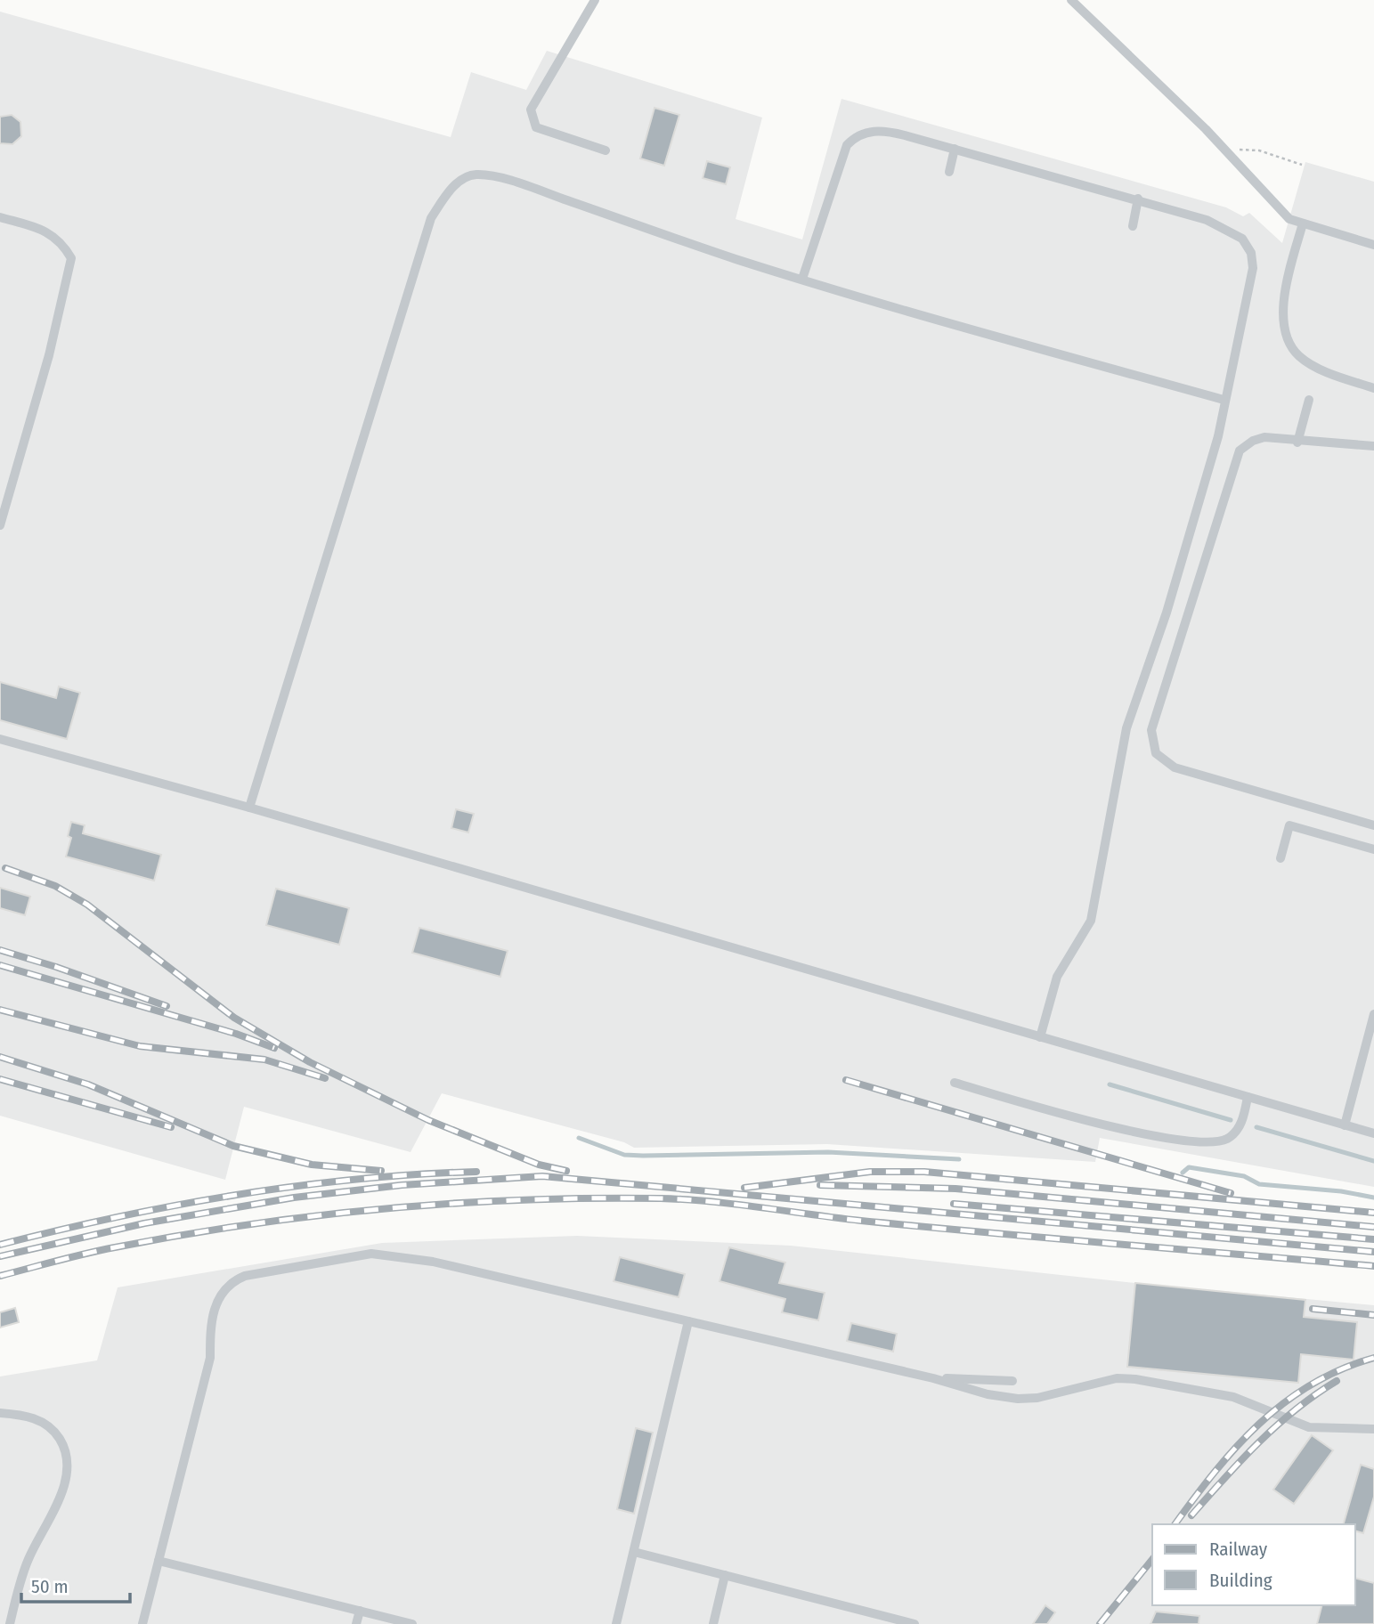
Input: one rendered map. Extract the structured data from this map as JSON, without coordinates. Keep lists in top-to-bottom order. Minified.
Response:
{"legend":["Railway","Building"],"scale_bar":"50 m"}
